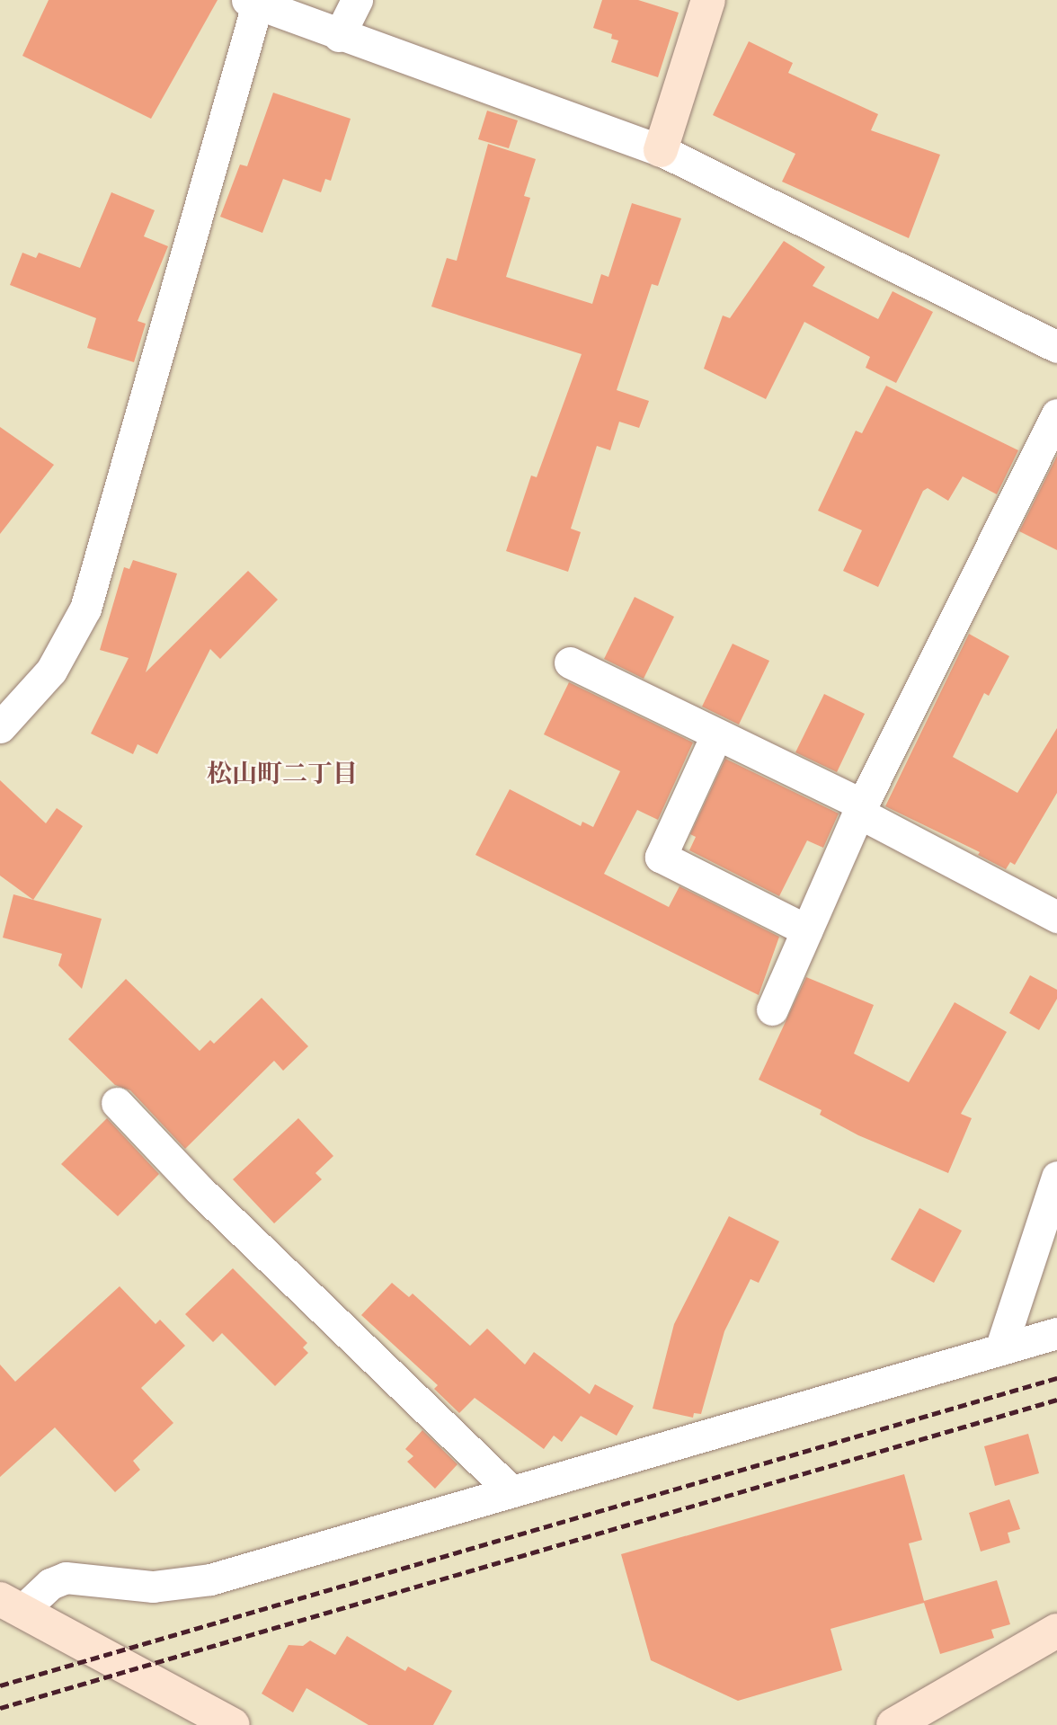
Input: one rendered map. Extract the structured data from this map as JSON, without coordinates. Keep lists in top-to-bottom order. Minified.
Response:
{"districts":["松山町二丁目"]}
